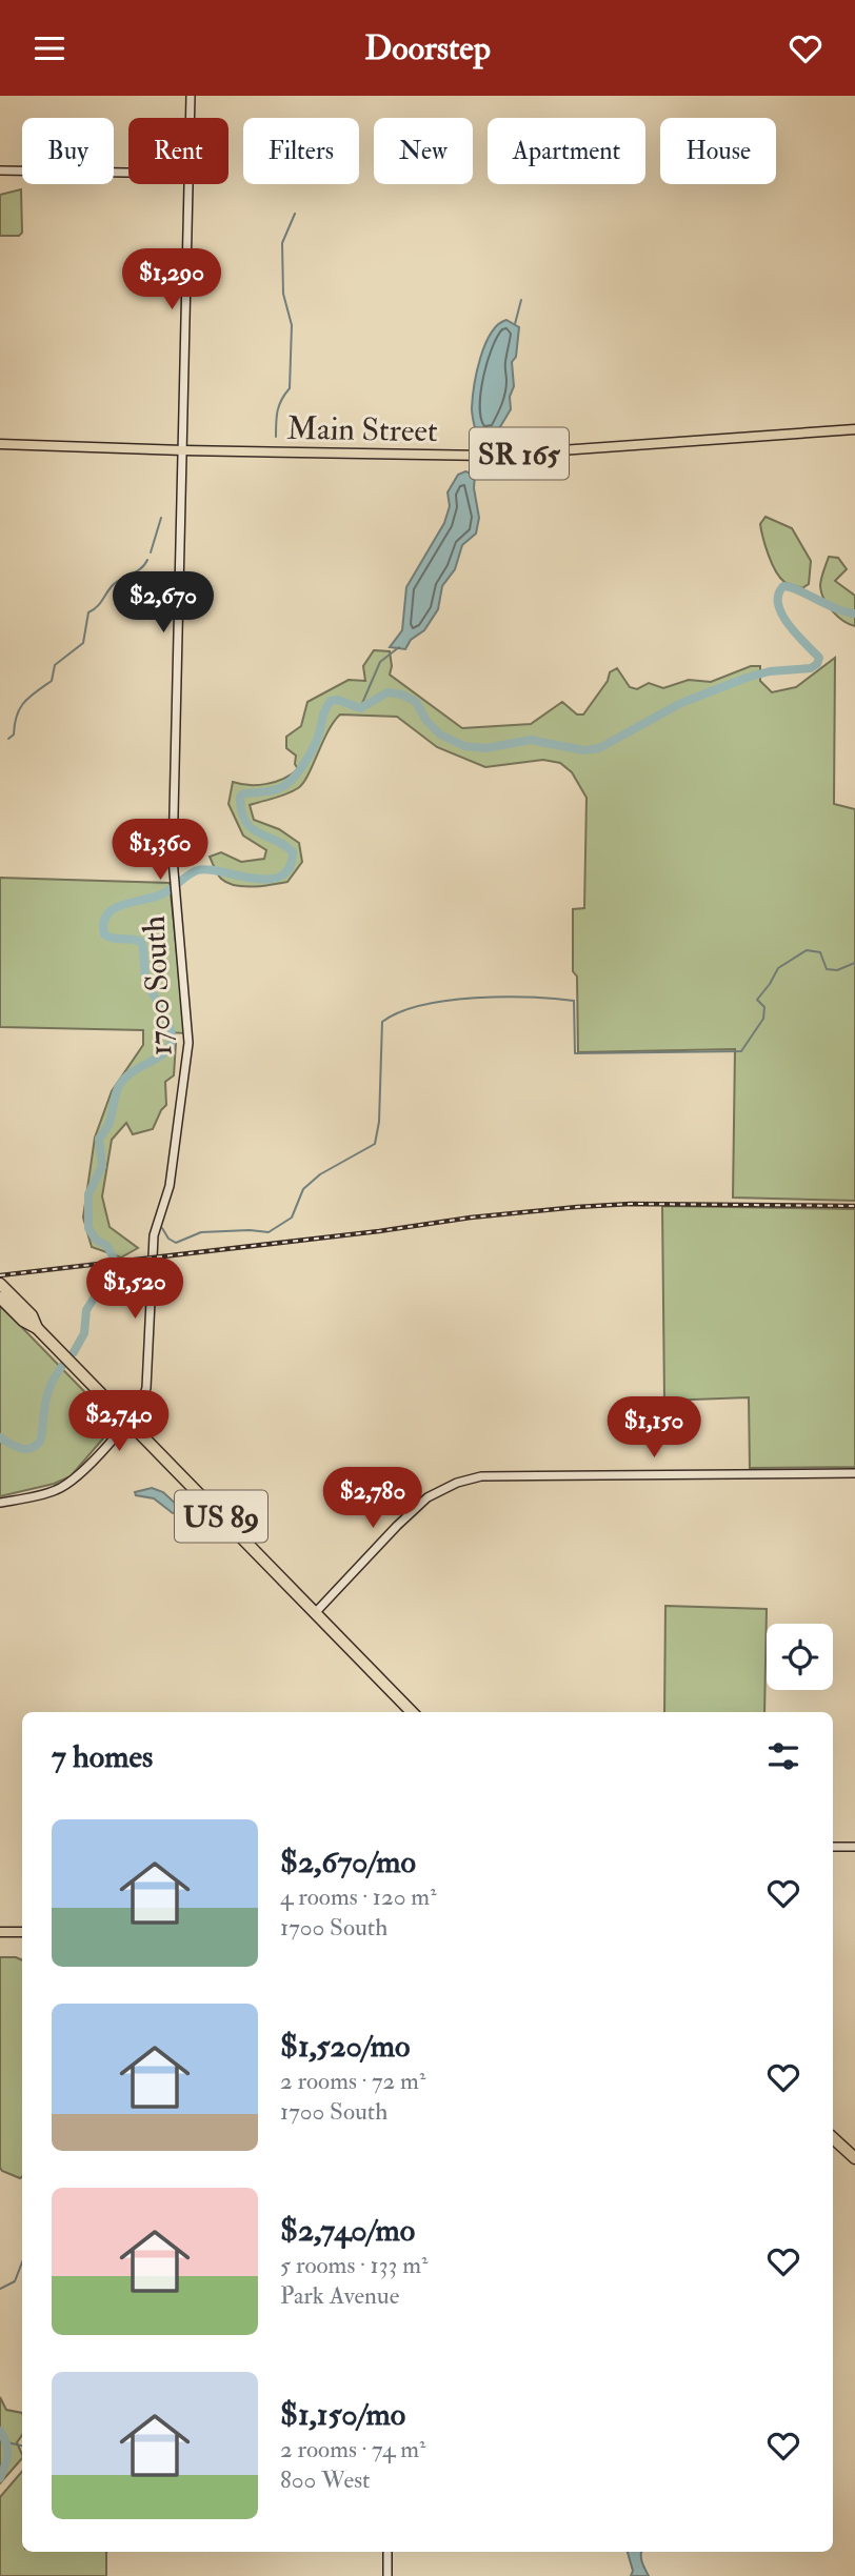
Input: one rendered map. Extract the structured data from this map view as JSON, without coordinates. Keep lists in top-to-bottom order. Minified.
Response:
{"streets":{"highway":["US 89"],"main road":["Main Street","SR 165"],"street":["1700 South"]},"crossings":[["Main Street","1700 South"],["1700 South","US 89"]],"page":{"header":"Doorstep","chip":["Buy","Rent","Filters","New","Apartment","House"],"price":["$1,290","$2,670","$1,360","$1,520","$2,740","$1,150","$2,780"],"heading":"7 homes","list":[{"name":"$2,670/mo","note":"4 rooms · 120 m² · 1700 South"},{"name":"$1,520/mo","note":"2 rooms · 72 m² · 1700 South"},{"name":"$2,740/mo","note":"5 rooms · 133 m² · Park Avenue"},{"name":"$1,150/mo","note":"2 rooms · 74 m² · 800 West"}]}}
